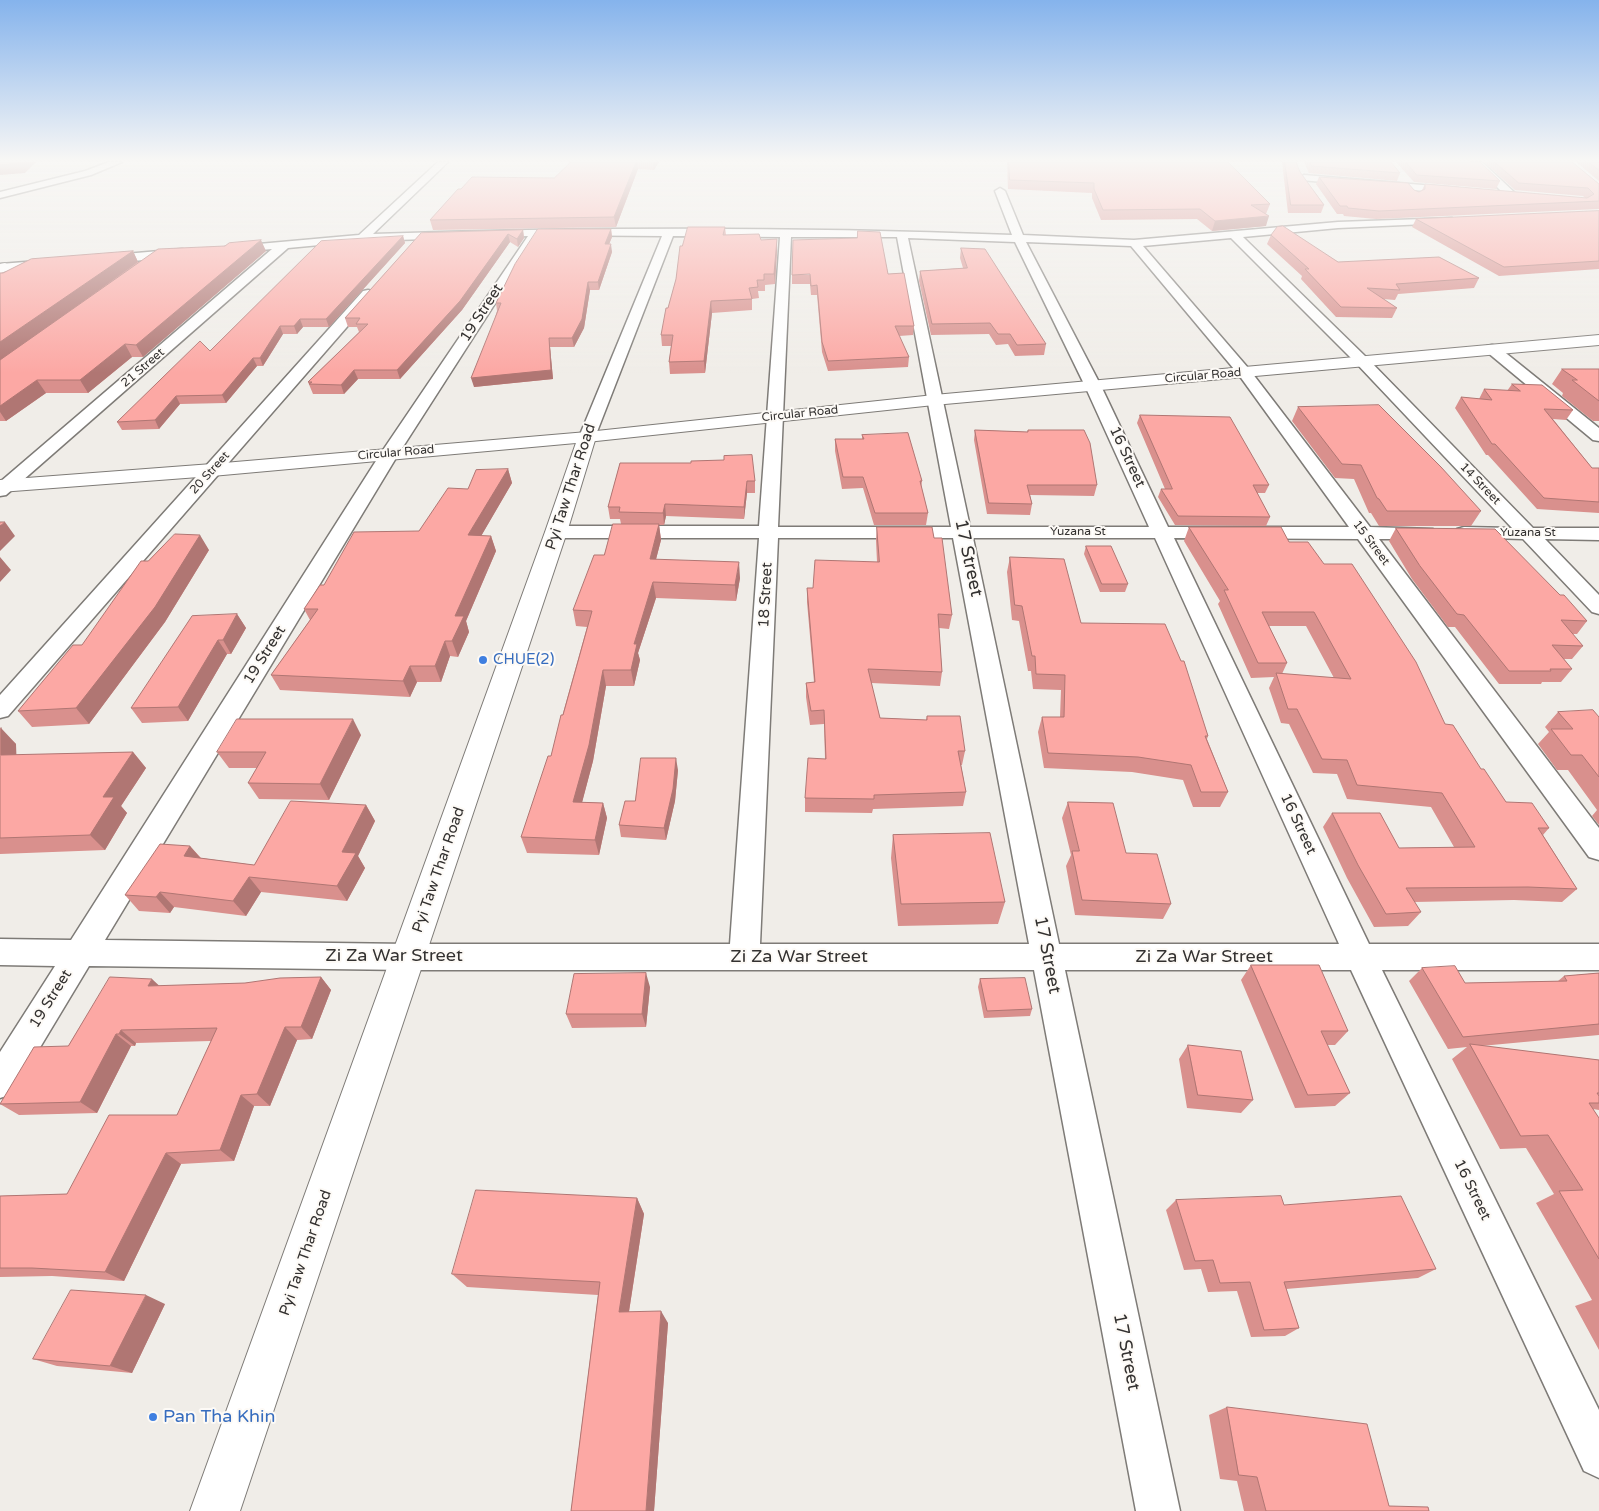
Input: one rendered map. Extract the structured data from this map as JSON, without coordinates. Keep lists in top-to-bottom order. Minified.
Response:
{"streets":{"main road":["Circular Road","Pyi Taw Thar Road"],"street":["19 Street","21 Street","16 Street","20 Street","14 Street","Yuzana St","15 Street","17 Street","18 Street","Zi Za War Street"]},"crossings":[["19 Street","Circular Road"],["19 Street","Zi Za War Street"],["21 Street","Circular Road"],["Circular Road","16 Street"],["Circular Road","20 Street"],["Circular Road","14 Street"],["Circular Road","Pyi Taw Thar Road"],["Circular Road","15 Street"],["Circular Road","17 Street"],["Circular Road","18 Street"],["16 Street","Yuzana St"],["16 Street","Zi Za War Street"],["14 Street","Yuzana St"],["Pyi Taw Thar Road","Yuzana St"],["Pyi Taw Thar Road","Zi Za War Street"],["Yuzana St","15 Street"],["Yuzana St","17 Street"],["Yuzana St","18 Street"],["17 Street","Zi Za War Street"],["18 Street","Zi Za War Street"]],"places":["CHUE(2)","Pan Tha Khin"]}
